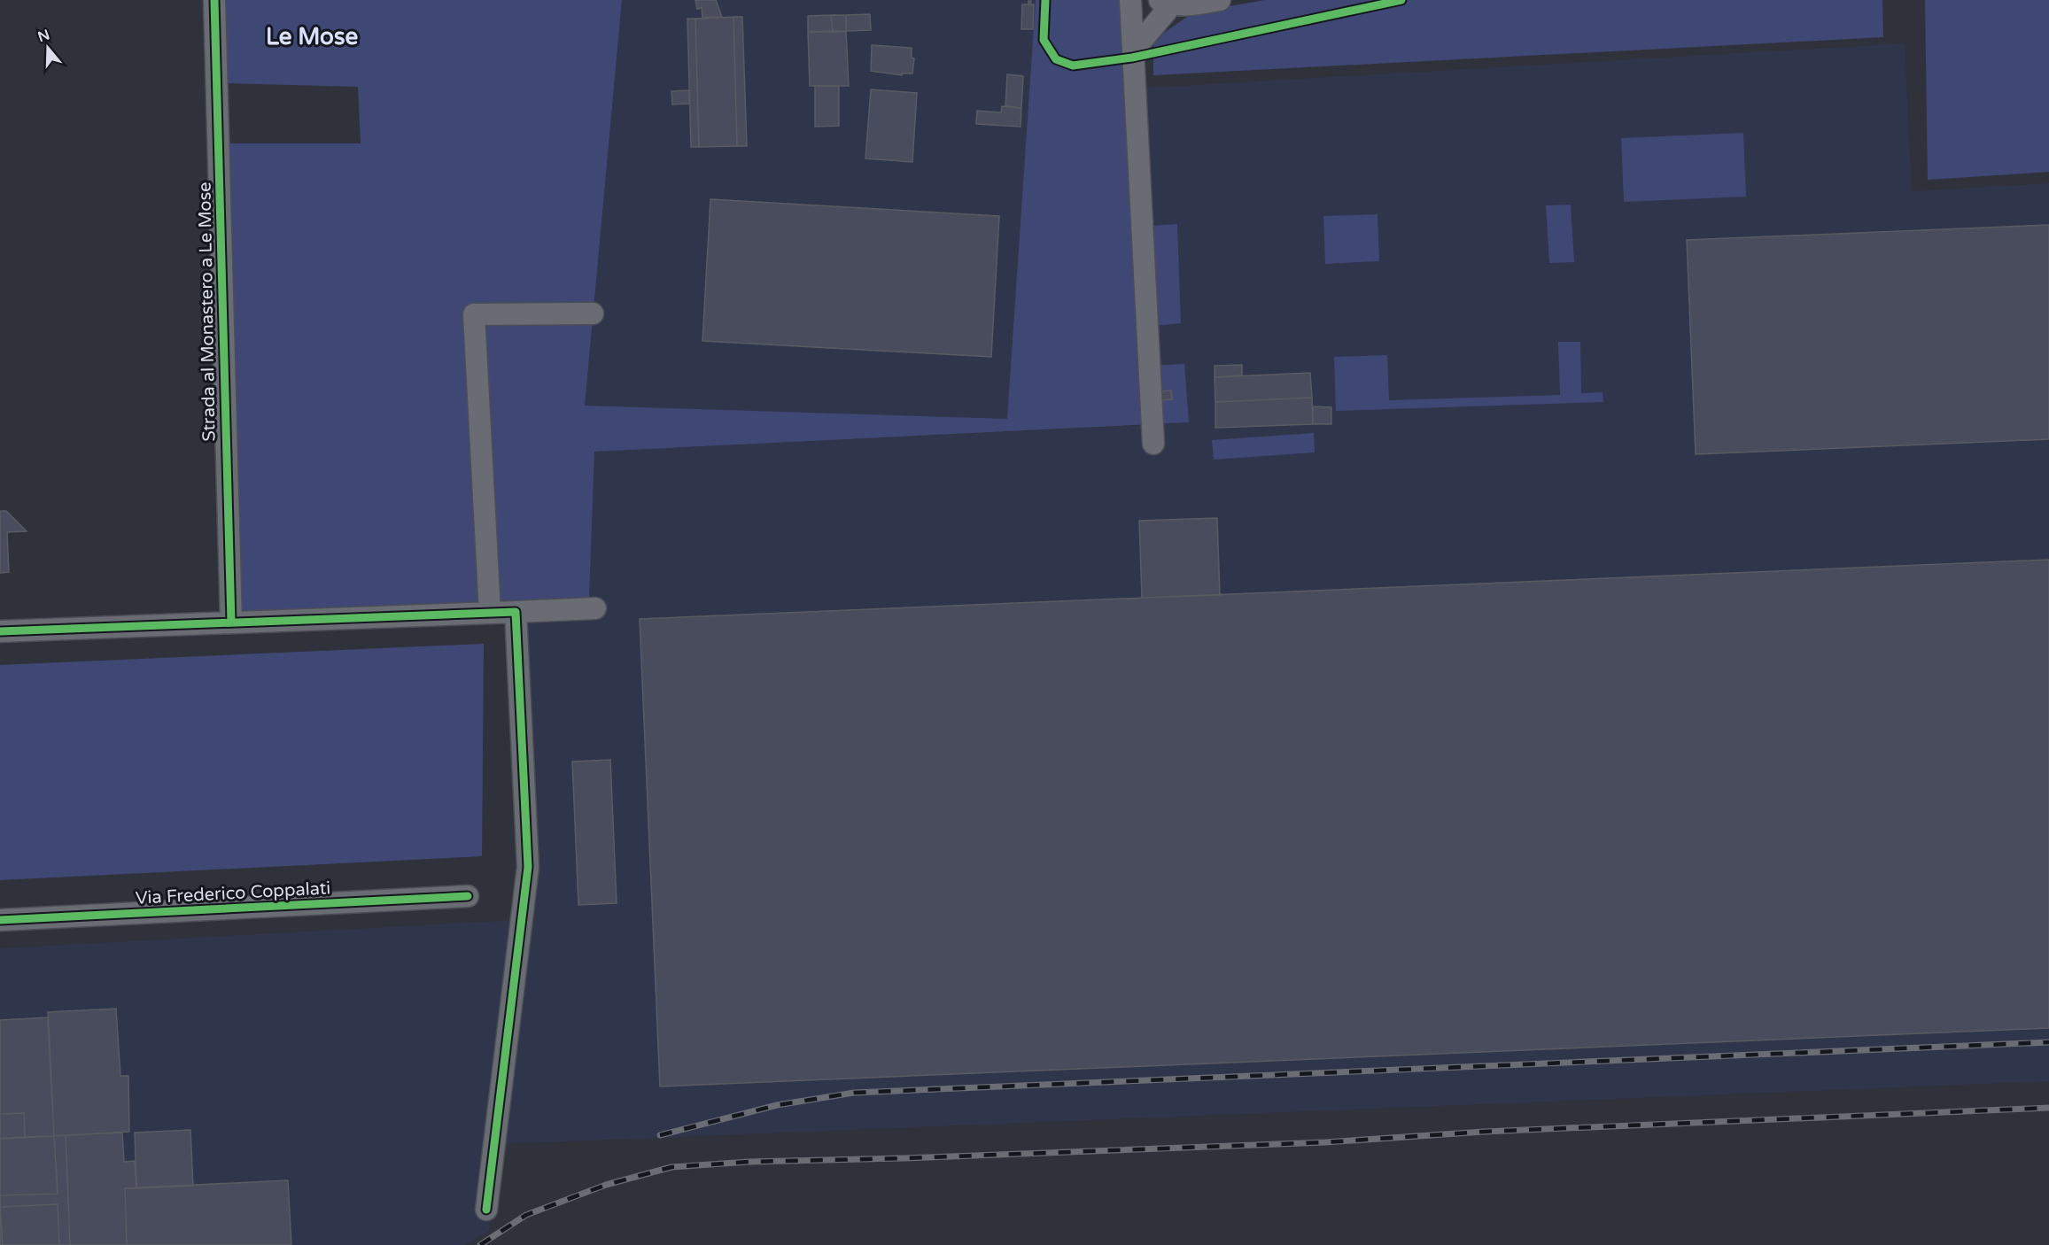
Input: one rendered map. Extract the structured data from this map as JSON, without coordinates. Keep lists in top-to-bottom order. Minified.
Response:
{"streets":{"street":["Strada al Monastero a Le Mose","Via Frederico Coppalati"]},"districts":["Le Mose"],"north":"top"}
